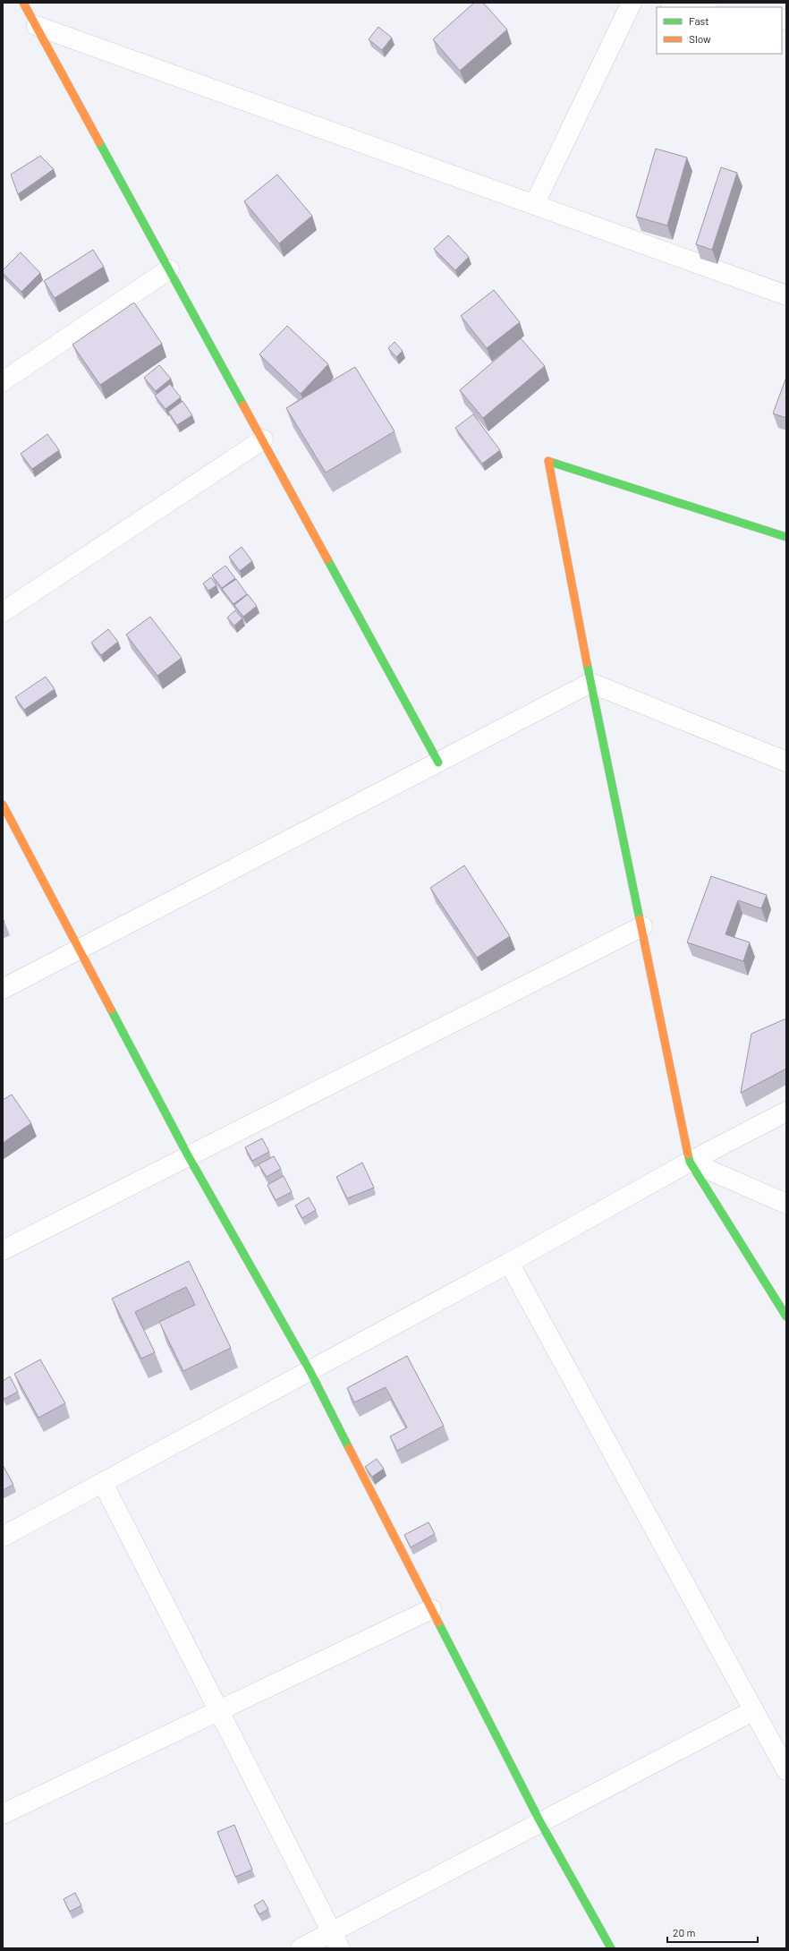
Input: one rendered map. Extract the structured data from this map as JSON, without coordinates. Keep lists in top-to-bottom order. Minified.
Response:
{"legend":["Fast","Slow"],"scale_bar":"20 m"}
